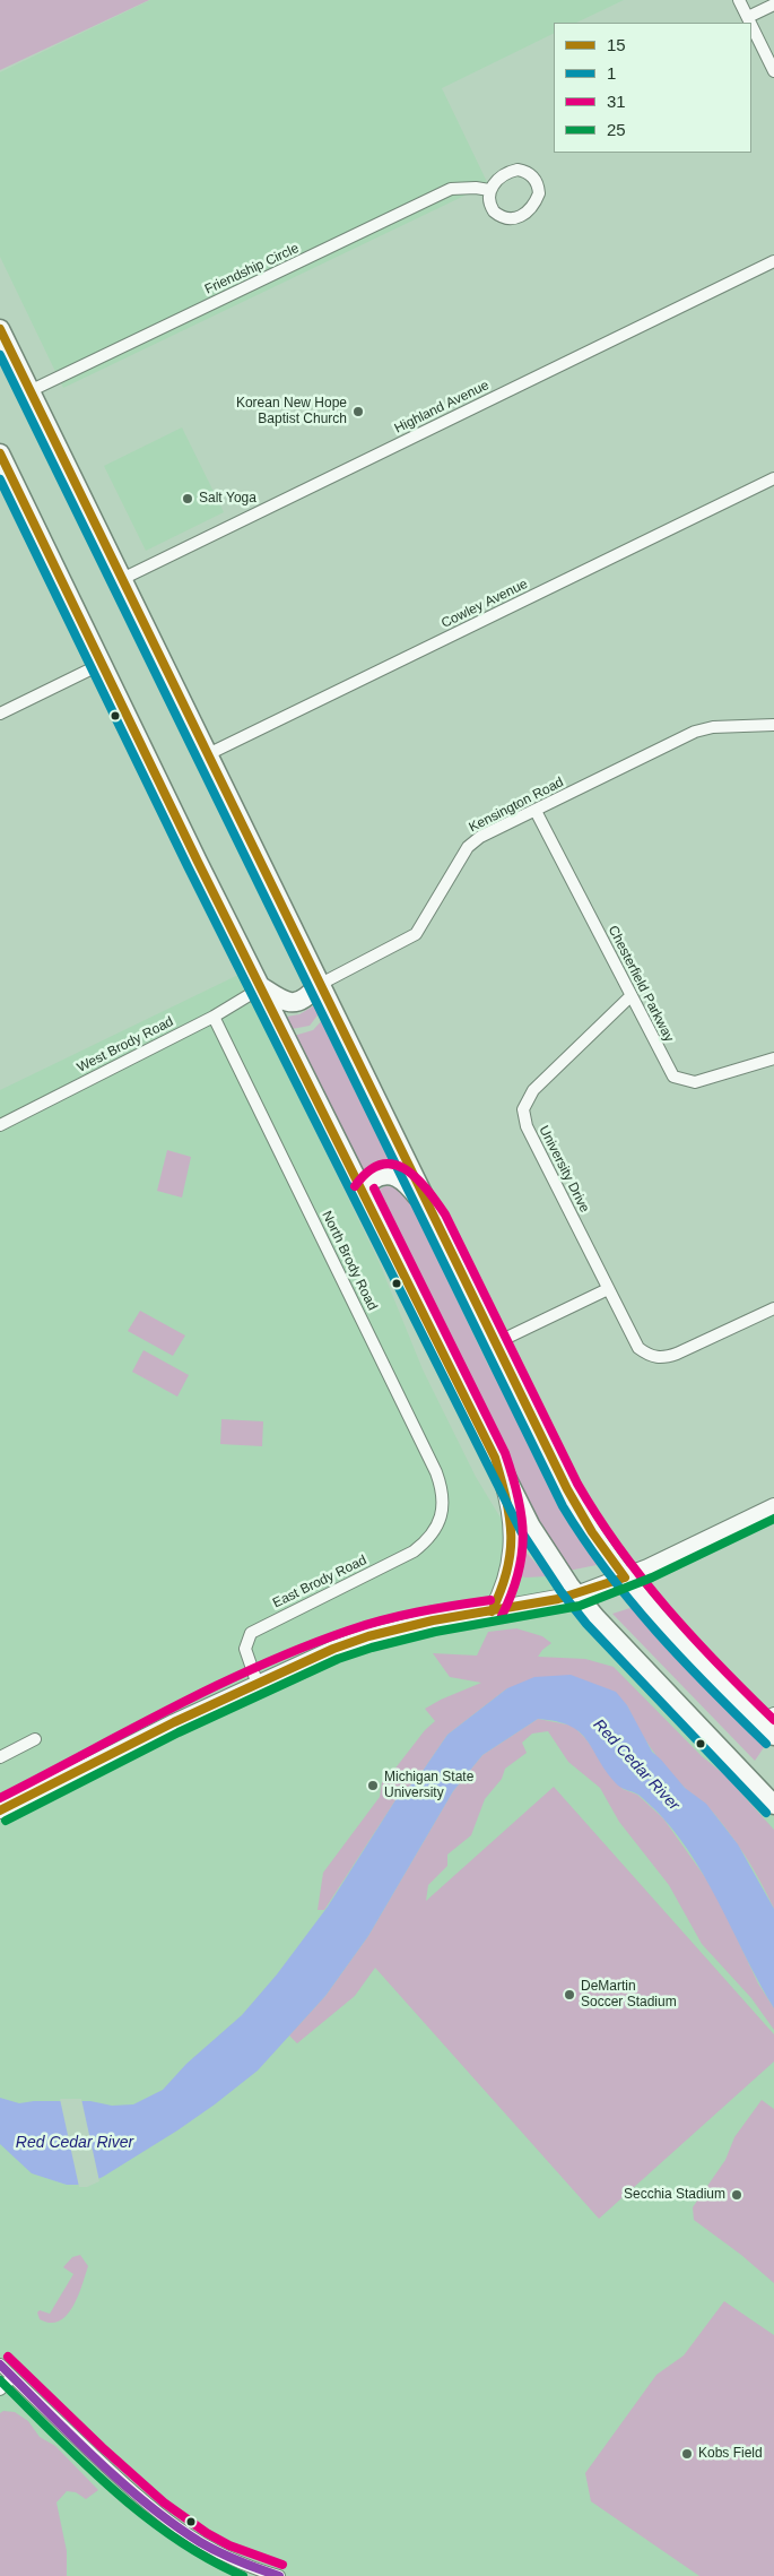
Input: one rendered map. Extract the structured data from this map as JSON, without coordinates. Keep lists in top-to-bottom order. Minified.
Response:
{"streets":{"street":["Friendship Circle","Highland Avenue","Cowley Avenue","Kensington Road","Chesterfield Parkway","West Brody Road","University Drive","North Brody Road","East Brody Road"]},"crossings":[["Kensington Road","Chesterfield Parkway"],["Chesterfield Parkway","University Drive"],["West Brody Road","North Brody Road"],["North Brody Road","East Brody Road"]],"water":["Red Cedar River"],"places":["Korean New Hope Baptist Church","Salt Yoga","Michigan State University","DeMartin Soccer Stadium","Secchia Stadium","Kobs Field"],"lines":["transit line 15","transit line 1","transit line 31","transit line 25"],"legend":["15","1","31","25"]}
